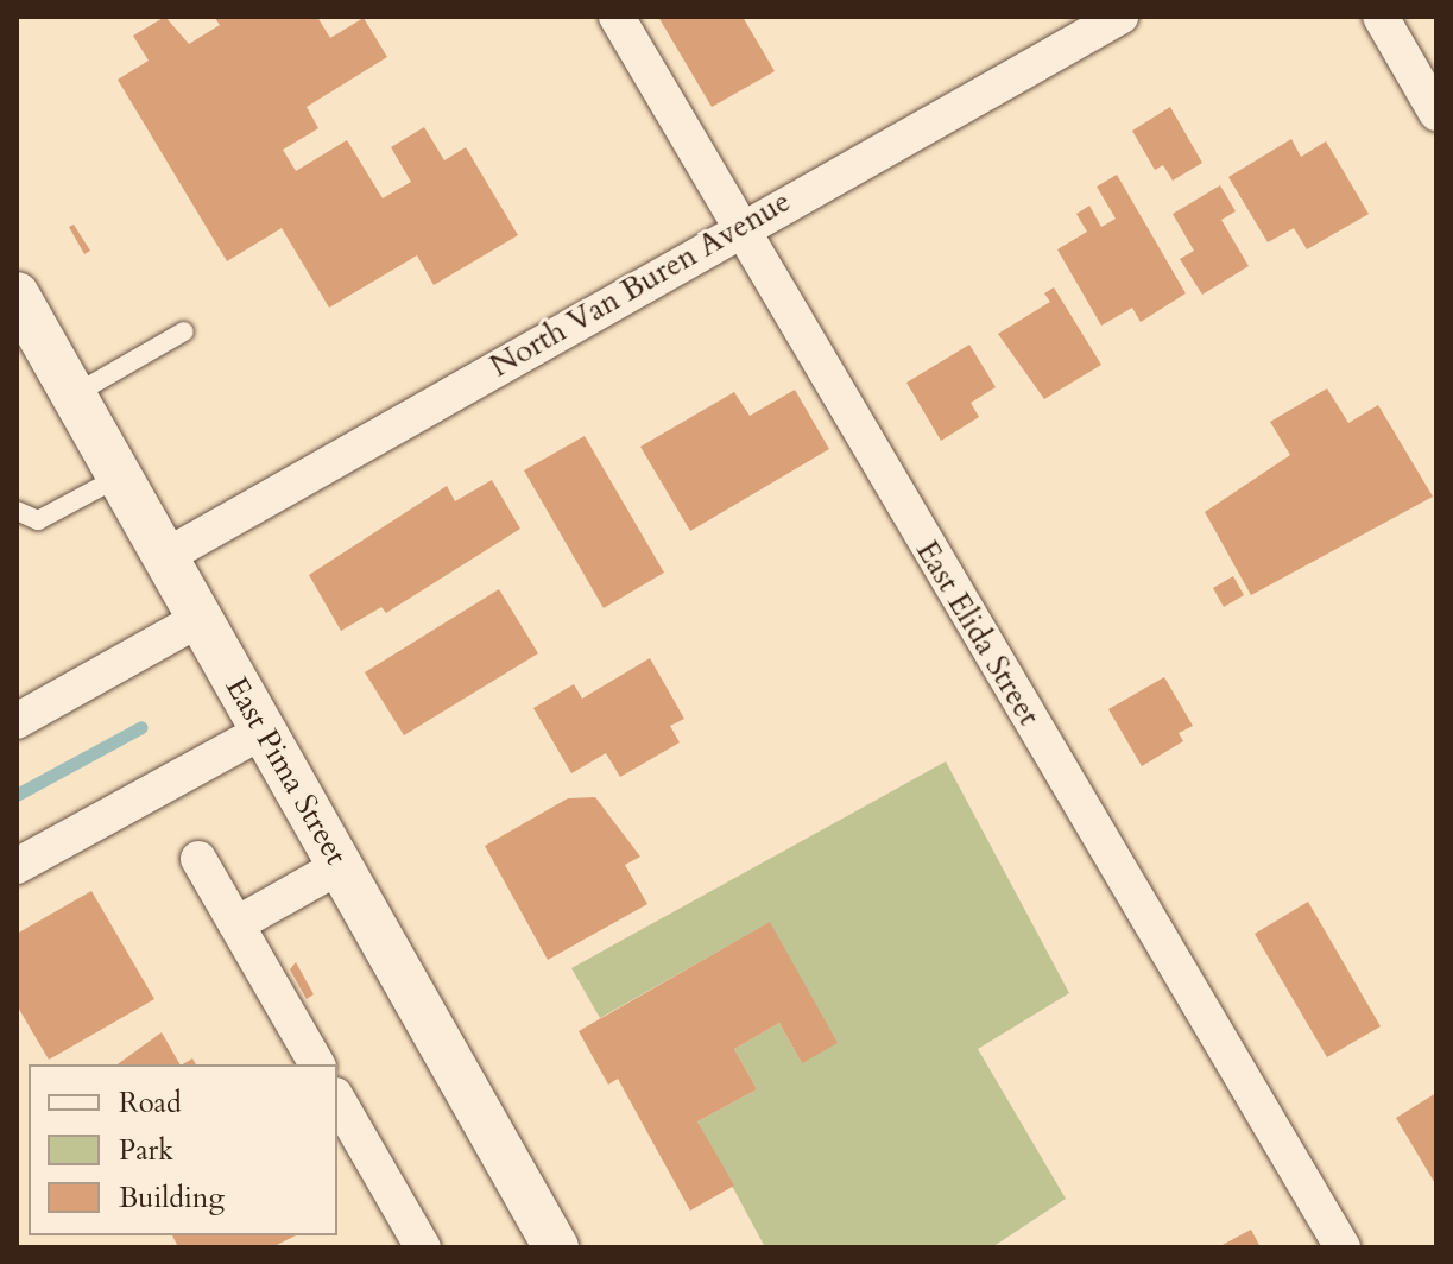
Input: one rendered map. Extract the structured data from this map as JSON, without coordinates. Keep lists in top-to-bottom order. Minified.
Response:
{"streets":{"street":["North Van Buren Avenue","East Elida Street","East Pima Street"]},"crossings":[["North Van Buren Avenue","East Elida Street"],["North Van Buren Avenue","East Pima Street"]],"legend":["Road","Park","Building"]}
